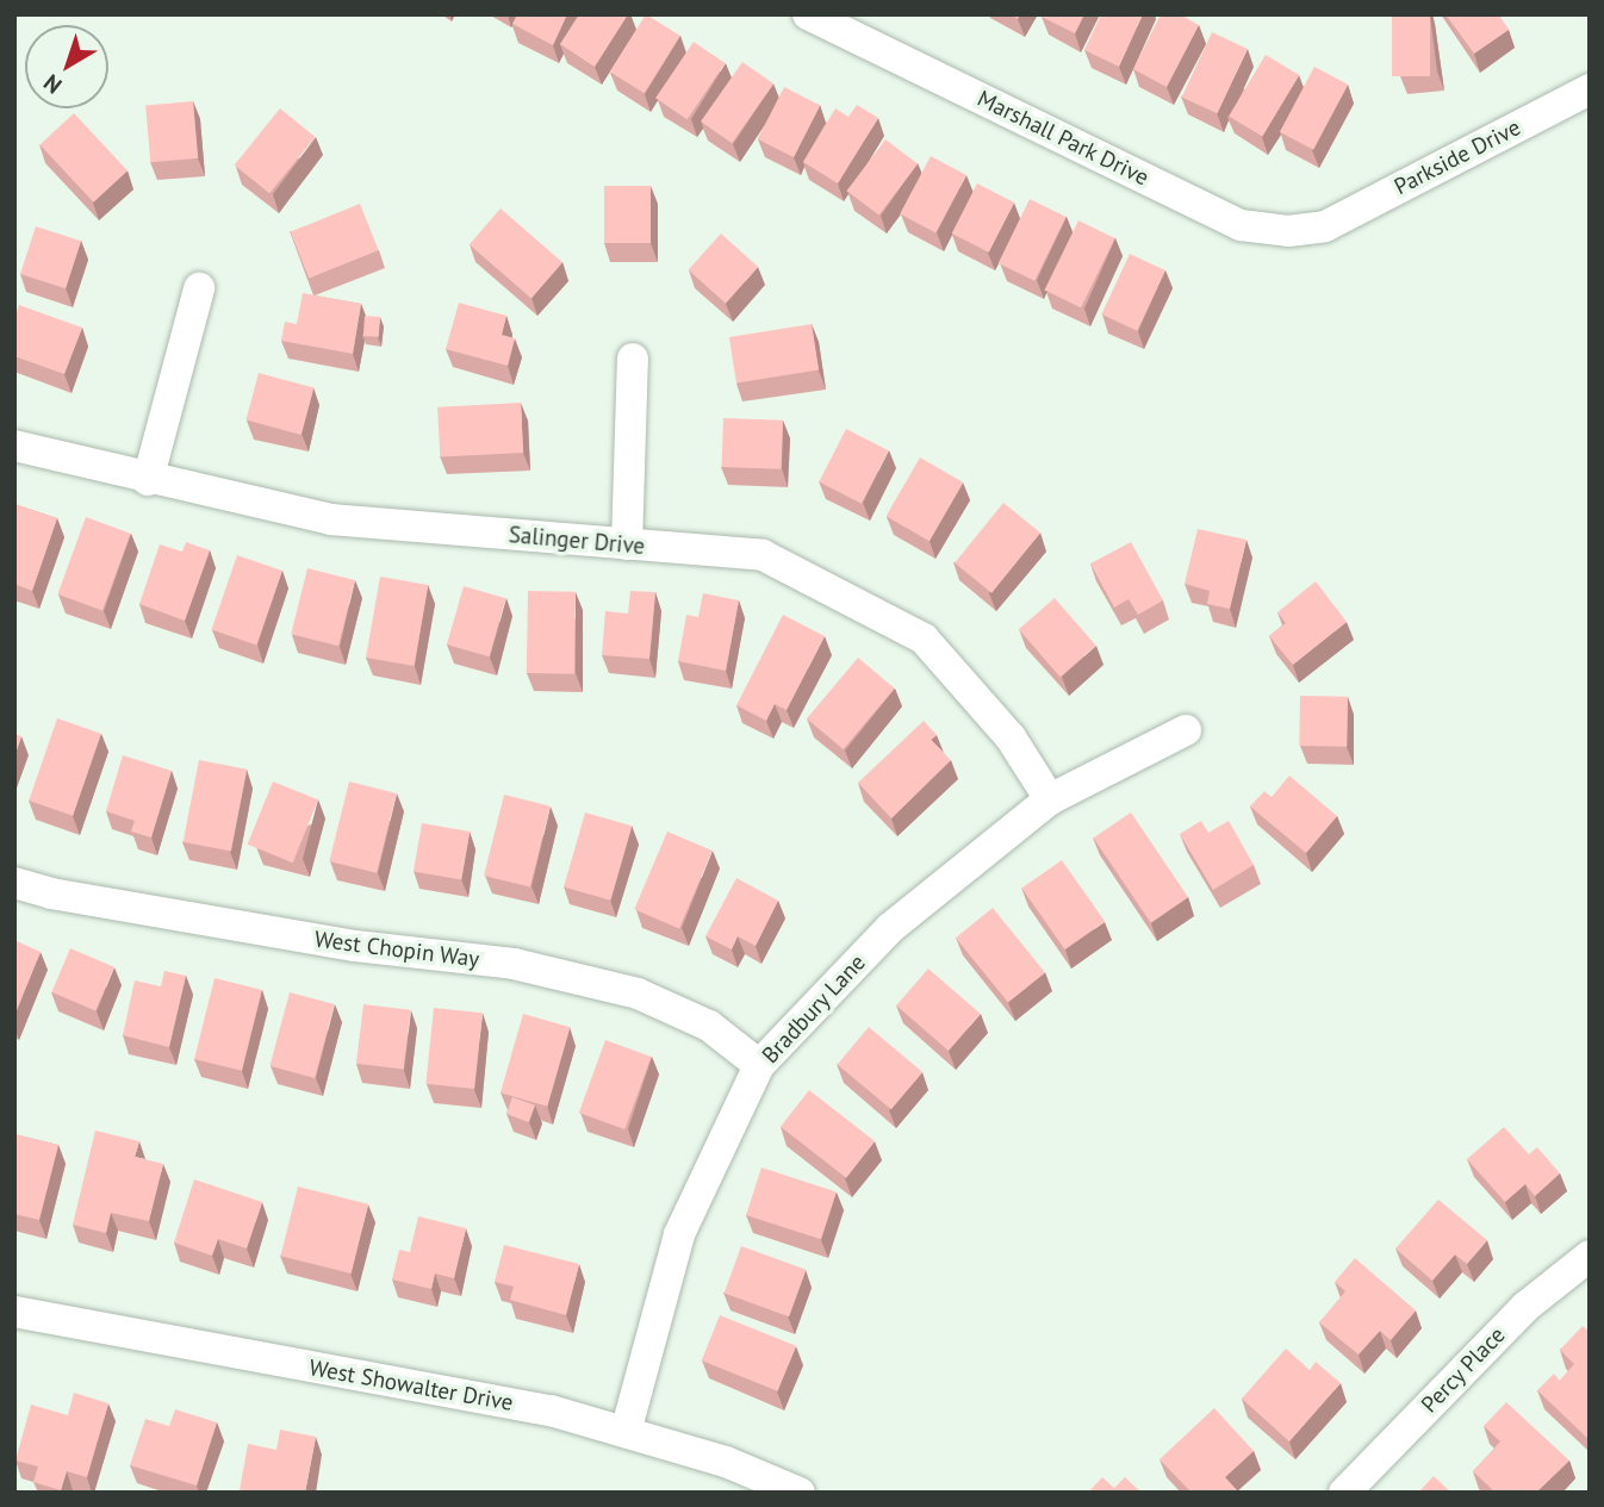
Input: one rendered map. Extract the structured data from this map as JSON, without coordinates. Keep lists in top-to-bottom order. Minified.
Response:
{"streets":{"street":["Marshall Park Drive","Parkside Drive","Salinger Drive","West Chopin Way","Bradbury Lane","Percy Place","West Showalter Drive"]},"crossings":[["Marshall Park Drive","Parkside Drive"],["Salinger Drive","Bradbury Lane"],["West Chopin Way","Bradbury Lane"],["Bradbury Lane","West Showalter Drive"]],"north":"bottom left"}
